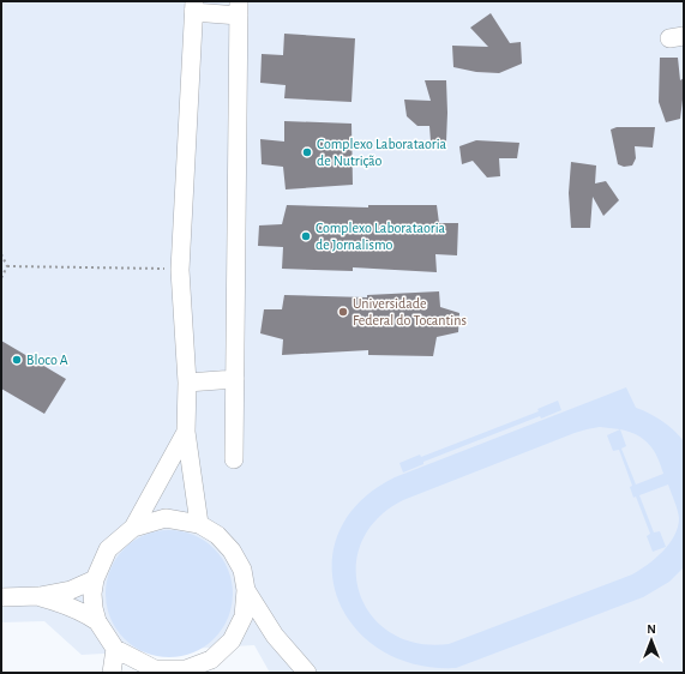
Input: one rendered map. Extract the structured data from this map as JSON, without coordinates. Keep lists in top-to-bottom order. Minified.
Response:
{"places":["Complexo Laborataoria de Nutrição","Complexo Laborataoria de Jornalismo","Universidade Federal do Tocantins","Bloco A"],"north":"top"}
